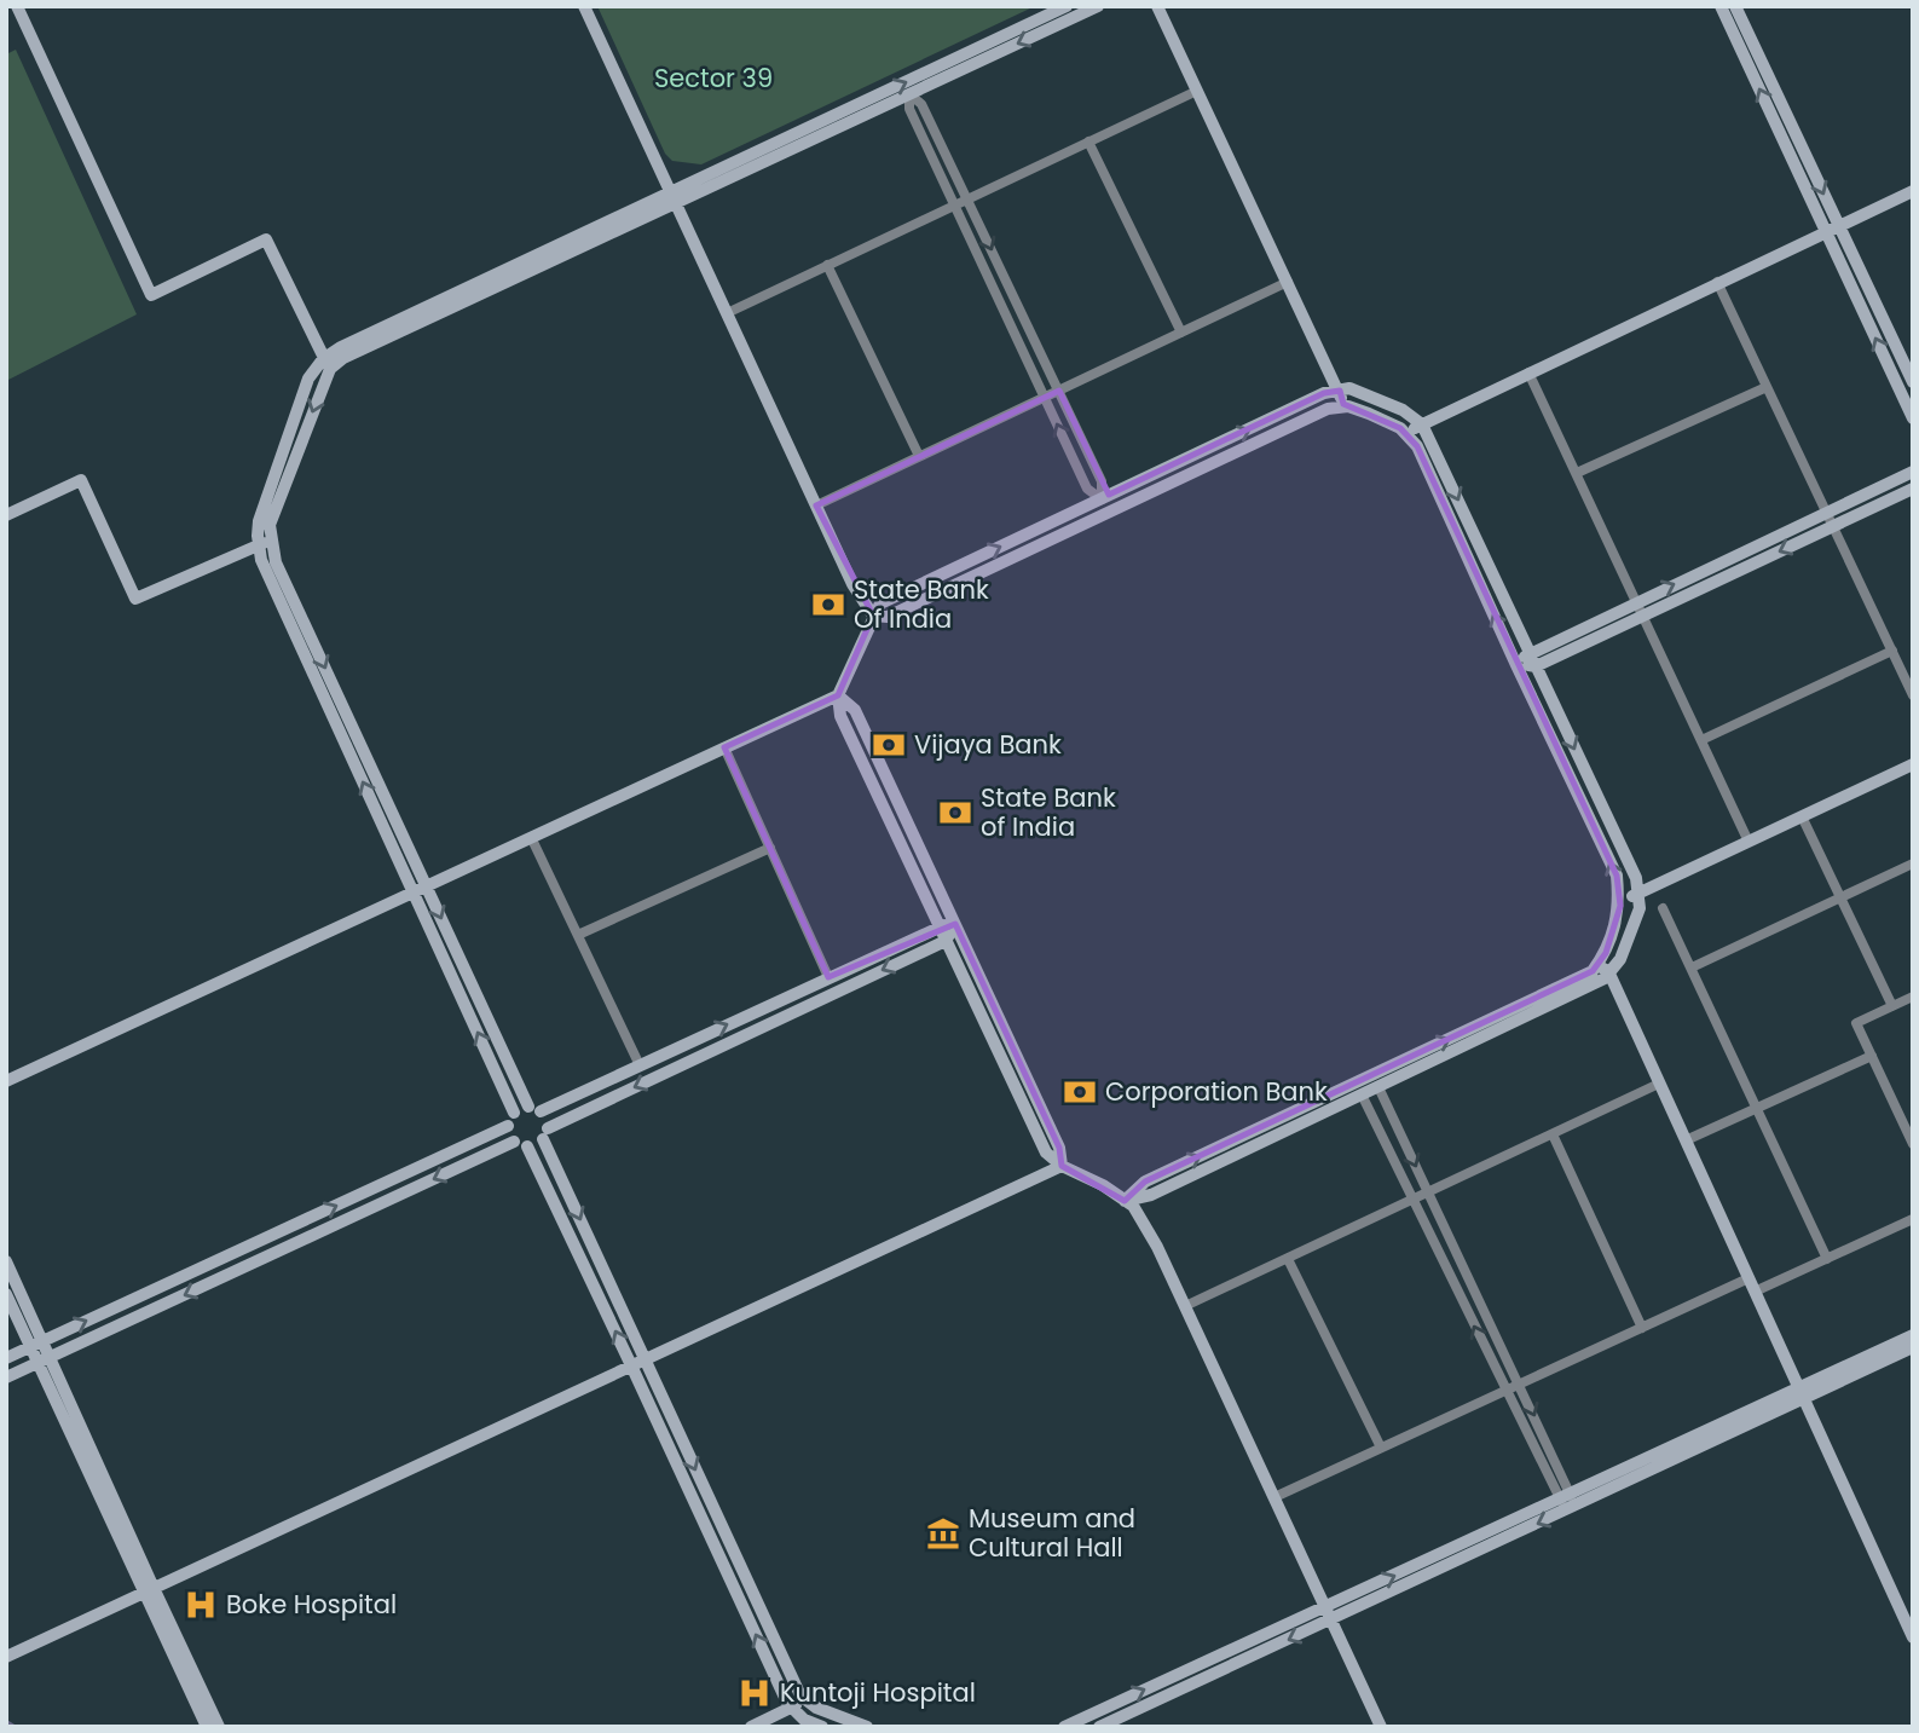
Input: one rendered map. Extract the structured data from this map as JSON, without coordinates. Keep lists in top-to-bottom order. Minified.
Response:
{"parks":["Sector 39"],"places":{"bank":["State Bank Of India","Vijaya Bank","State Bank of India","Corporation Bank"],"museum":["Museum and Cultural Hall"],"hospital":["Boke Hospital","Kuntoji Hospital"]}}
